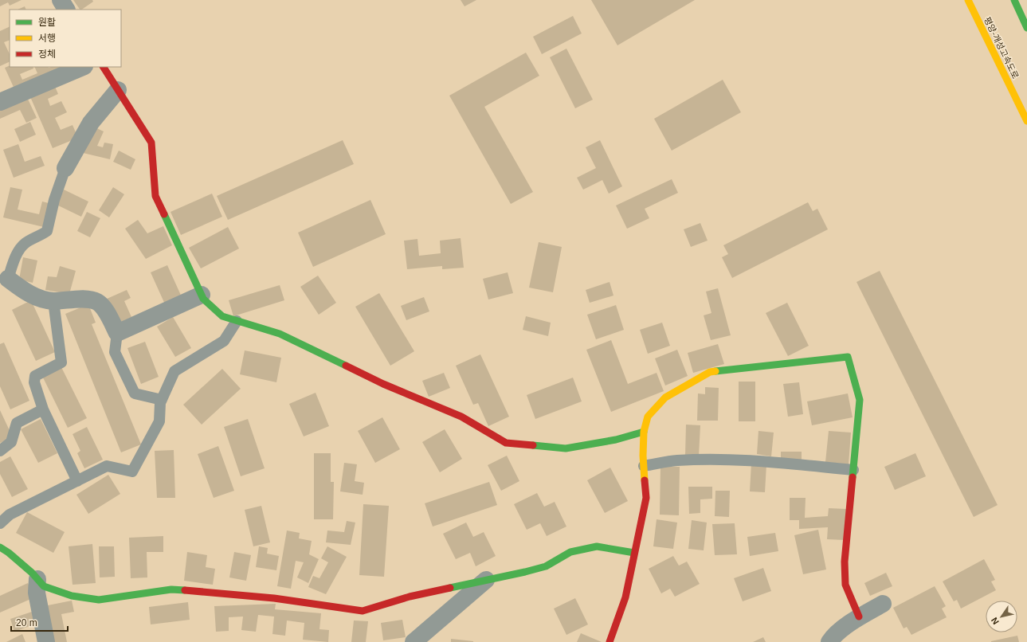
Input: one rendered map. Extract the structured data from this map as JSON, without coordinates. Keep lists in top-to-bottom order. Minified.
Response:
{"streets":{"main road":["평양-개성고속도로"]},"legend":["원활","서행","정체"],"scale_bar":"20 m","north":"bottom left"}
